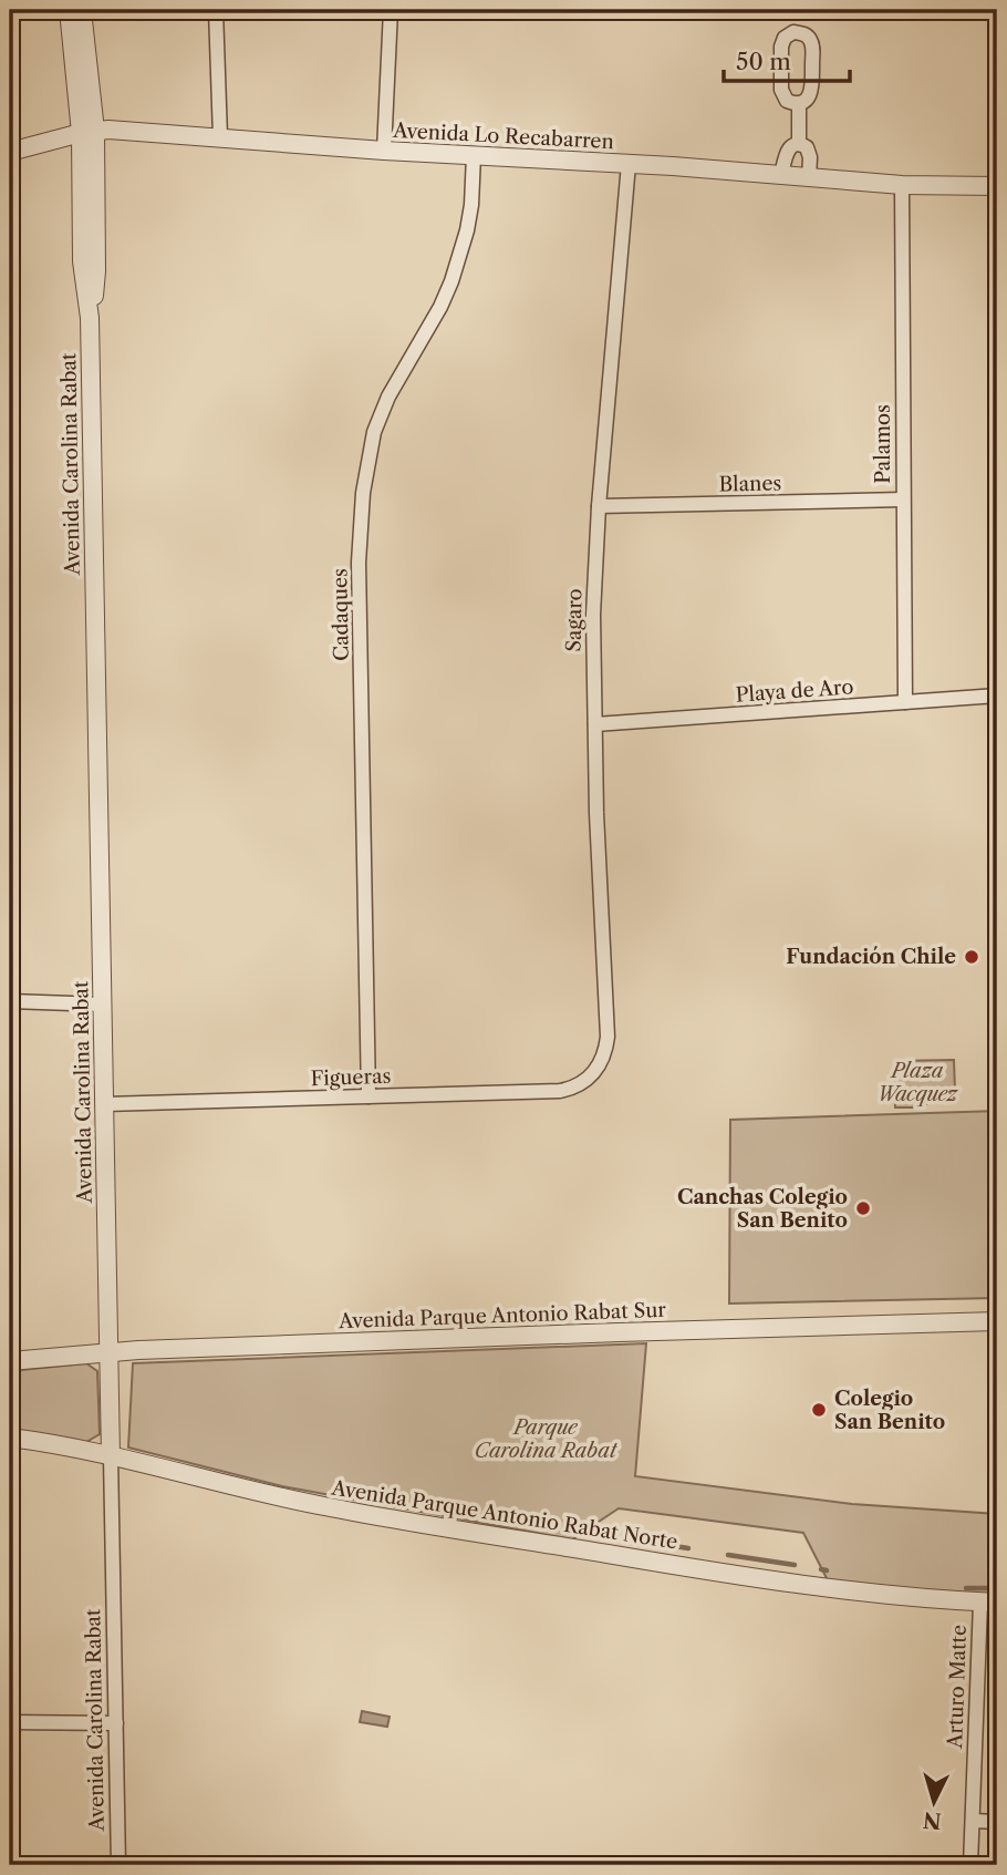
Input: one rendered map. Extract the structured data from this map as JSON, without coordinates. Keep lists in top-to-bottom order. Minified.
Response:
{"streets":{"street":["Avenida Lo Recabarren","Palamos","Avenida Carolina Rabat","Blanes","Cadaques","Sagaro","Playa de Aro","Figueras","Avenida Parque Antonio Rabat Sur","Avenida Parque Antonio Rabat Norte","Arturo Matte"]},"crossings":[["Avenida Lo Recabarren","Palamos"],["Avenida Lo Recabarren","Avenida Carolina Rabat"],["Avenida Lo Recabarren","Cadaques"],["Avenida Lo Recabarren","Sagaro"],["Palamos","Blanes"],["Palamos","Playa de Aro"],["Avenida Carolina Rabat","Figueras"],["Avenida Carolina Rabat","Avenida Parque Antonio Rabat Sur"],["Avenida Carolina Rabat","Avenida Parque Antonio Rabat Norte"],["Blanes","Sagaro"],["Cadaques","Figueras"],["Sagaro","Playa de Aro"],["Sagaro","Figueras"],["Avenida Parque Antonio Rabat Norte","Arturo Matte"]],"parks":["Plaza Wacquez","Parque Carolina Rabat"],"places":["Fundación Chile","Canchas Colegio San Benito","Colegio San Benito"],"scale_bar":"50 m","north":"bottom"}
